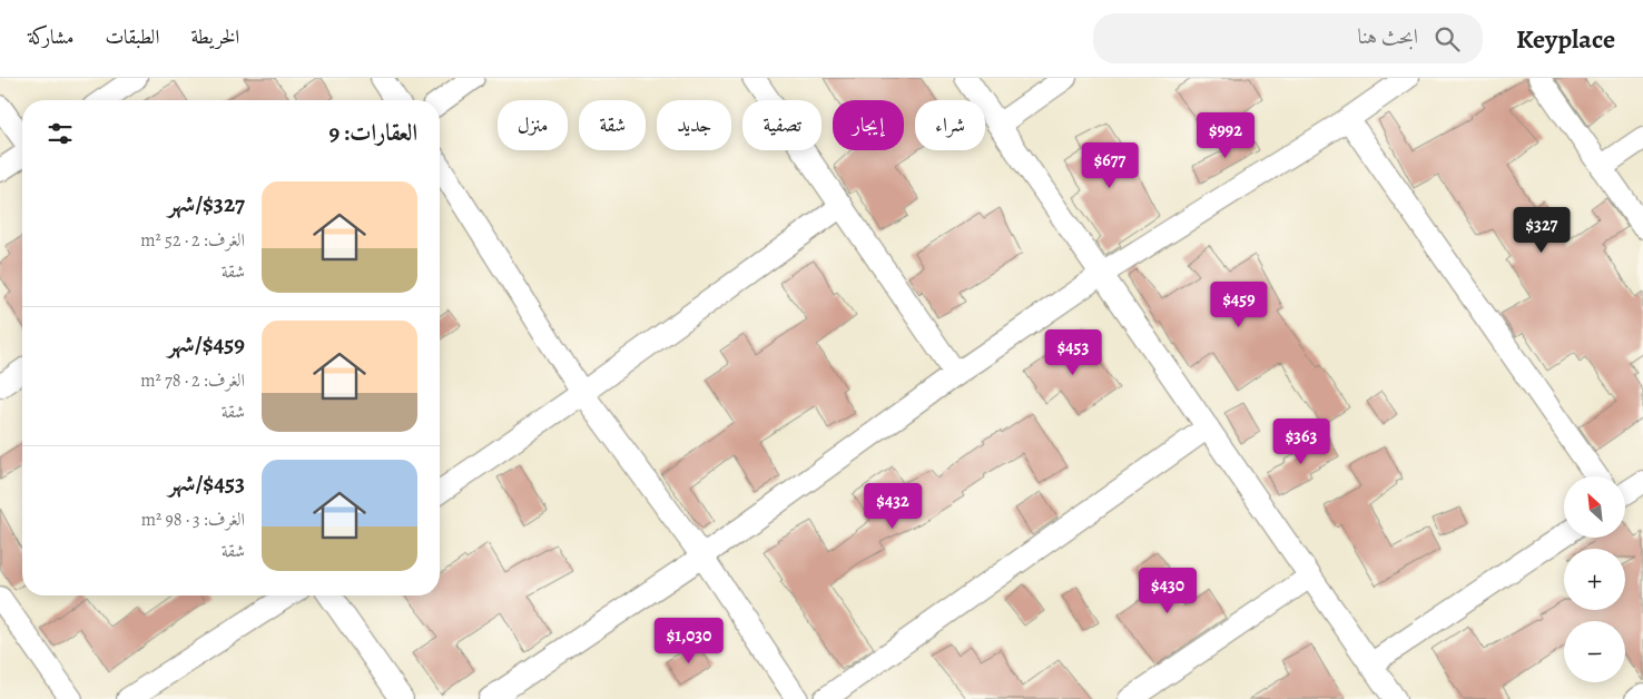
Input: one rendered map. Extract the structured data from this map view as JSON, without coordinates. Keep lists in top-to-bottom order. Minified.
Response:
{"north":"top left","page":{"header":"Keyplace","search":"ابحث هنا","nav":["الخريطة","الطبقات","مشاركة"],"chip":["شراء","إيجار","تصفية","جديد","شقة","منزل"],"heading":"العقارات: 9","price":["$992","$677","$327","$459","$453","$363","$432","$430","$1,030"],"list":[{"name":"$327/شهر","note":"الغرف: 2 · 52 m² · شقة"},{"name":"$459/شهر","note":"الغرف: 2 · 78 m² · شقة"},{"name":"$453/شهر","note":"الغرف: 3 · 98 m² · شقة"}],"map_buttons":["+","−"]}}
